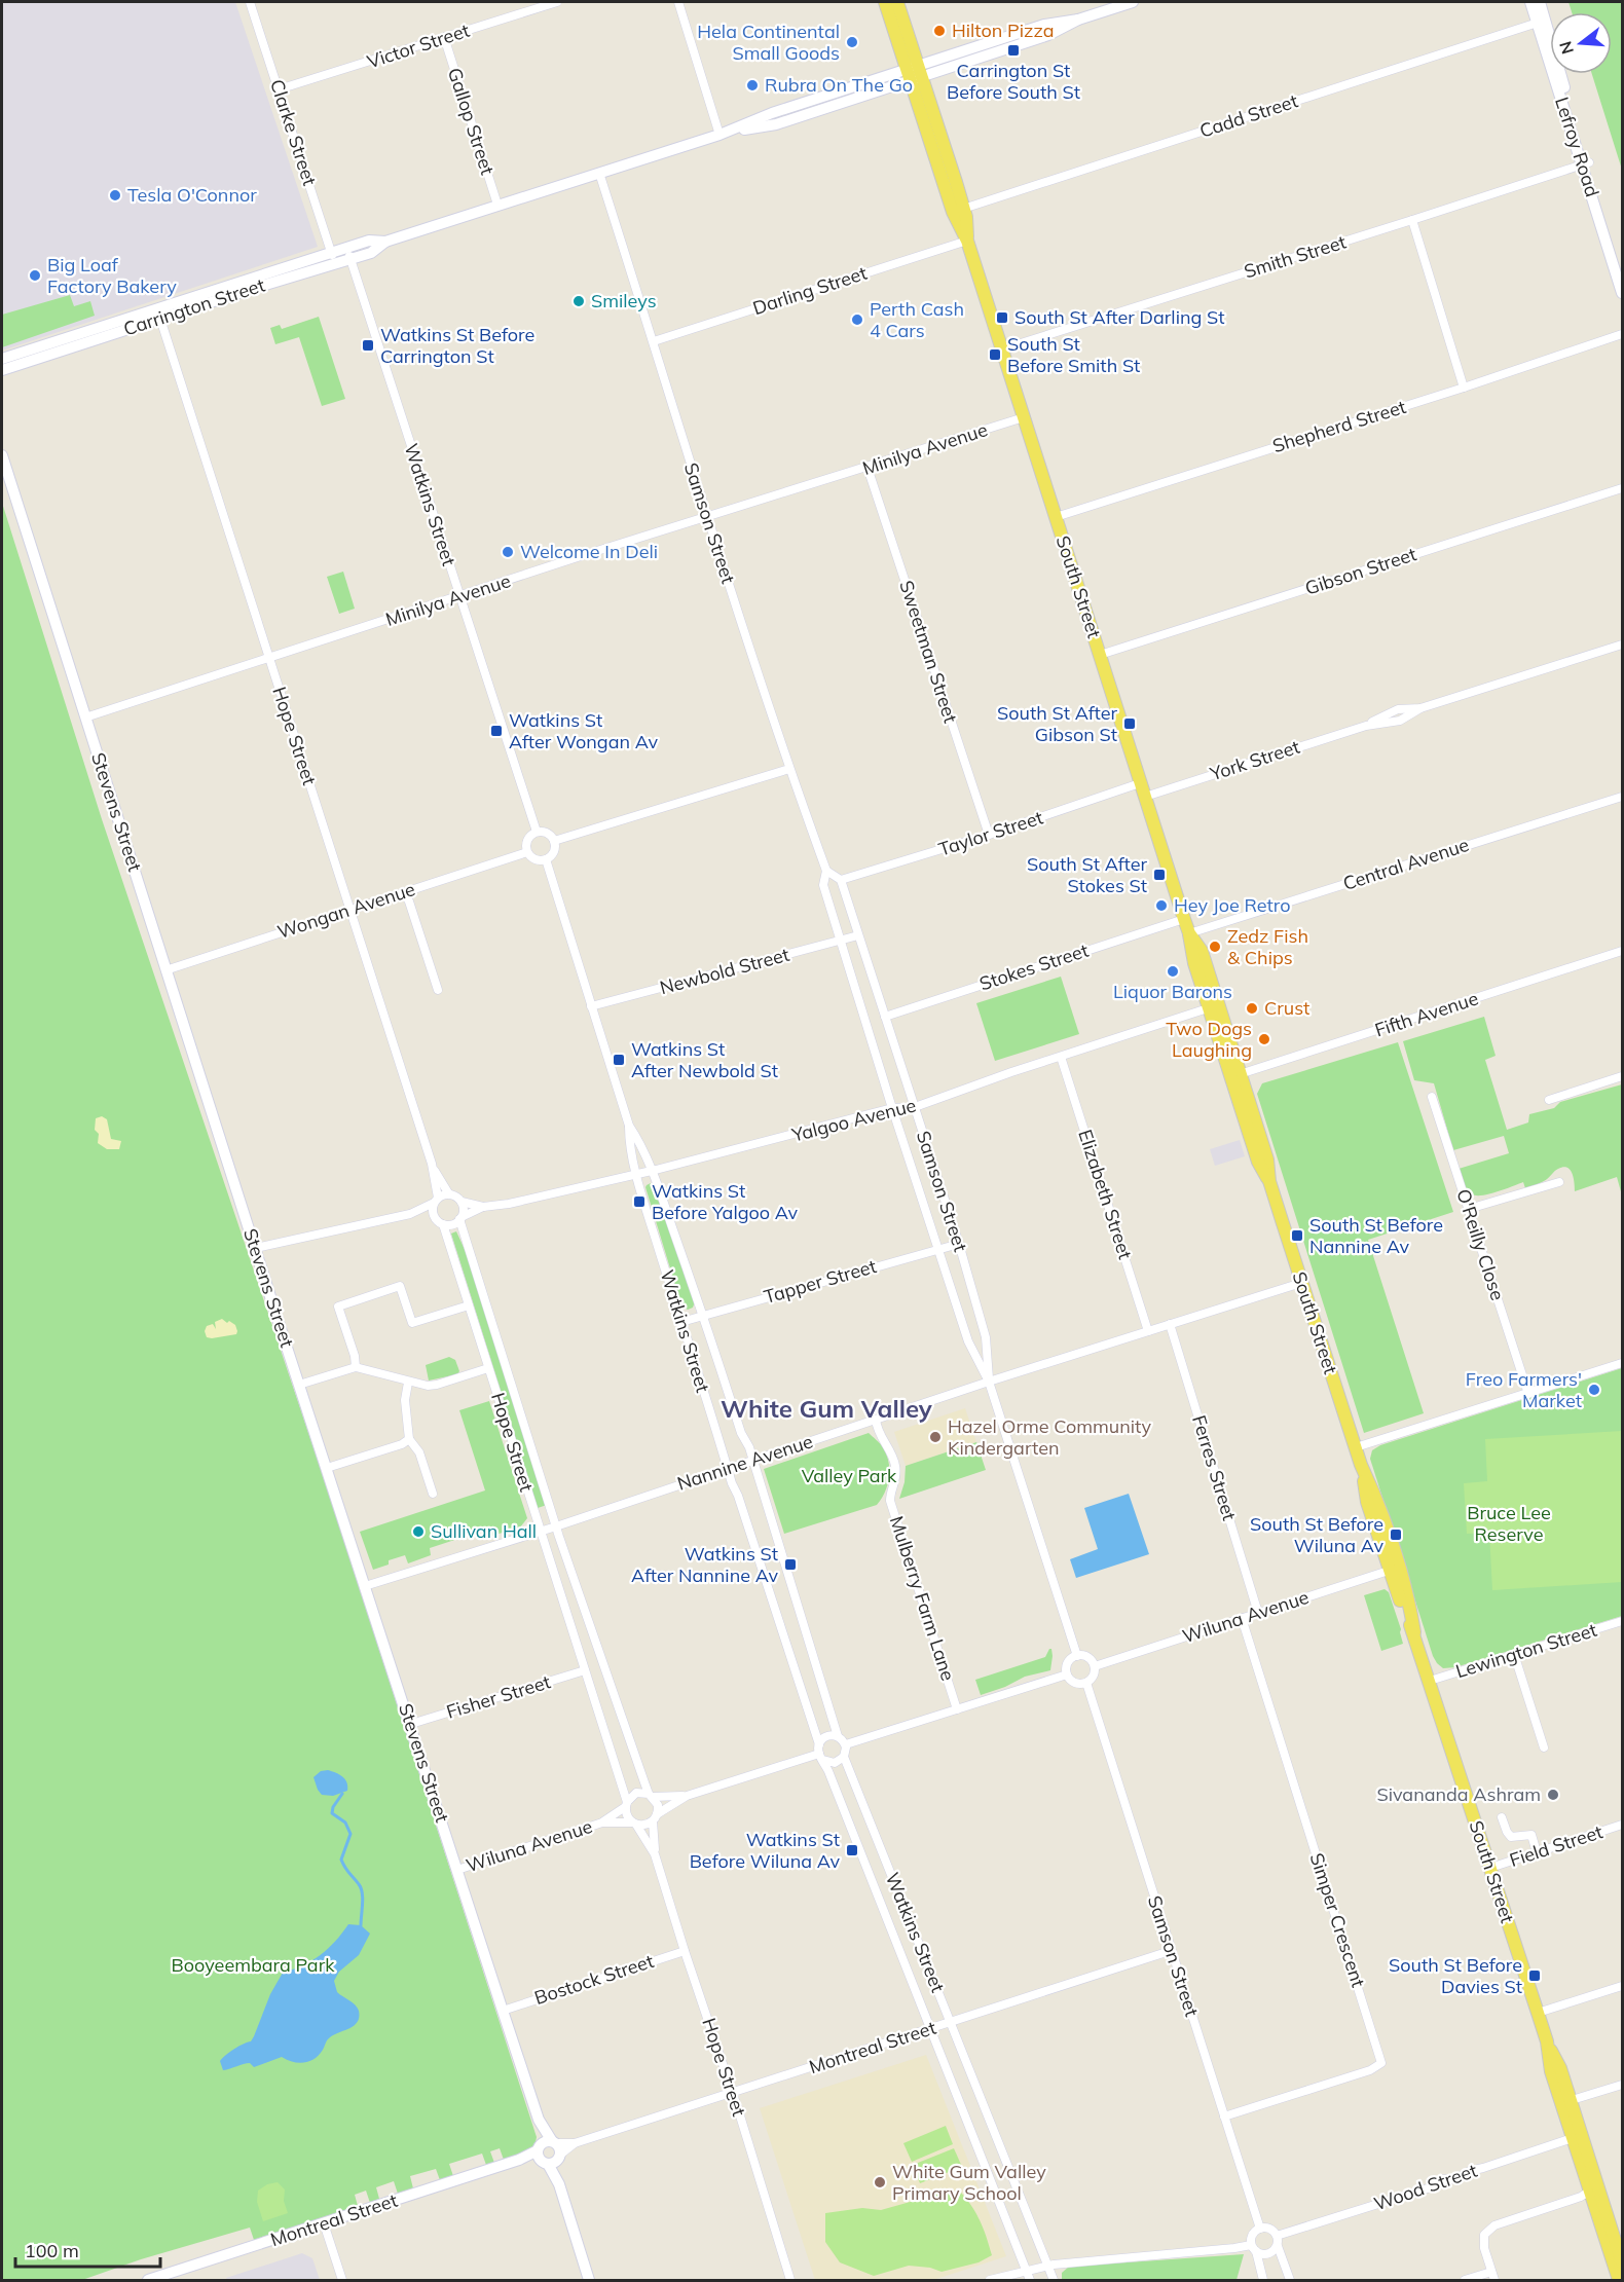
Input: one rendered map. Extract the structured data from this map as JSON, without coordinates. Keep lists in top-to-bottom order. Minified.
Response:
{"streets":{"main road":["South Street"],"street":["Victor Street","Cadd Street","Gallop Street","Clarke Street","Lefroy Road","Smith Street","Darling Street","Carrington Street","Shepherd Street","Minilya Avenue","Watkins Street","Samson Street","Gibson Street","Sweetman Street","Hope Street","York Street","Stevens Street","Taylor Street","Central Avenue","Wongan Avenue","Stokes Street","Newbold Street","Fifth Avenue","Yalgoo Avenue","Elizabeth Street","O'Reilly Close","Tapper Street","Nannine Avenue","Ferres Street","Mulberry Farm Lane","Wiluna Avenue","Lewington Street","Fisher Street","Field Street","Simper Crescent","Bostock Street","Montreal Street","Wood Street"]},"crossings":[["Victor Street","Gallop Street"],["Victor Street","Clarke Street"],["Cadd Street","Lefroy Road"],["Cadd Street","South Street"],["Gallop Street","Carrington Street"],["Clarke Street","Carrington Street"],["Lefroy Road","Smith Street"],["Smith Street","South Street"],["Darling Street","Samson Street"],["Darling Street","South Street"],["Carrington Street","Watkins Street"],["Carrington Street","Samson Street"],["Carrington Street","South Street"],["Carrington Street","Hope Street"],["Shepherd Street","South Street"],["Minilya Avenue","Watkins Street"],["Minilya Avenue","Samson Street"],["Minilya Avenue","South Street"],["Minilya Avenue","Sweetman Street"],["Minilya Avenue","Hope Street"],["Minilya Avenue","Stevens Street"],["Watkins Street","Wongan Avenue"],["Watkins Street","Newbold Street"],["Watkins Street","Yalgoo Avenue"],["Watkins Street","Tapper Street"],["Watkins Street","Nannine Avenue"],["Watkins Street","Montreal Street"],["Samson Street","Taylor Street"],["Samson Street","Stokes Street"],["Samson Street","Newbold Street"],["Samson Street","Yalgoo Avenue"],["Samson Street","Tapper Street"],["Samson Street","Nannine Avenue"],["Samson Street","Wiluna Avenue"],["Samson Street","Simper Crescent"],["Samson Street","Montreal Street"],["Samson Street","Wood Street"],["Gibson Street","South Street"],["South Street","York Street"],["South Street","Taylor Street"],["South Street","Central Avenue"],["South Street","Stokes Street"],["South Street","Fifth Avenue"],["South Street","Yalgoo Avenue"],["South Street","Nannine Avenue"],["South Street","Wiluna Avenue"],["South Street","Lewington Street"],["South Street","Field Street"],["South Street","Wood Street"],["Sweetman Street","Taylor Street"],["Hope Street","Wongan Avenue"],["Hope Street","Yalgoo Avenue"],["Hope Street","Nannine Avenue"],["Hope Street","Wiluna Avenue"],["Hope Street","Fisher Street"],["Hope Street","Bostock Street"],["Hope Street","Montreal Street"],["Stevens Street","Wongan Avenue"],["Stevens Street","Nannine Avenue"],["Stevens Street","Wiluna Avenue"],["Stevens Street","Fisher Street"],["Stevens Street","Bostock Street"],["Stevens Street","Montreal Street"],["Yalgoo Avenue","Elizabeth Street"],["Elizabeth Street","Nannine Avenue"],["Nannine Avenue","Ferres Street"],["Nannine Avenue","Mulberry Farm Lane"],["Ferres Street","Wiluna Avenue"],["Wiluna Avenue","Simper Crescent"]],"districts":["White Gum Valley"],"parks":["Valley Park","Bruce Lee Reserve","Booyeembara Park"],"places":{"other":["Hilton Pizza","Hela Continental Small Goods","Rubra On The Go","Tesla O'Connor","Big Loaf Factory Bakery","Smileys","Perth Cash 4 Cars","Welcome In Deli","Hey Joe Retro","Zedz Fish & Chips","Liquor Barons","Crust","Two Dogs Laughing","Freo Farmers' Market","Hazel Orme Community Kindergarten","Sullivan Hall","Sivananda Ashram","White Gum Valley Primary School"],"transit":["Carrington St Before South St","South St After Darling St","Watkins St Before Carrington St","South St Before Smith St","South St After Gibson St","Watkins St After Wongan Av","South St After Stokes St","Watkins St After Newbold St","Watkins St Before Yalgoo Av","South St Before Nannine Av","South St Before Wiluna Av","Watkins St After Nannine Av","Watkins St Before Wiluna Av","South St Before Davies St"]},"scale_bar":"100 m","north":"left"}
